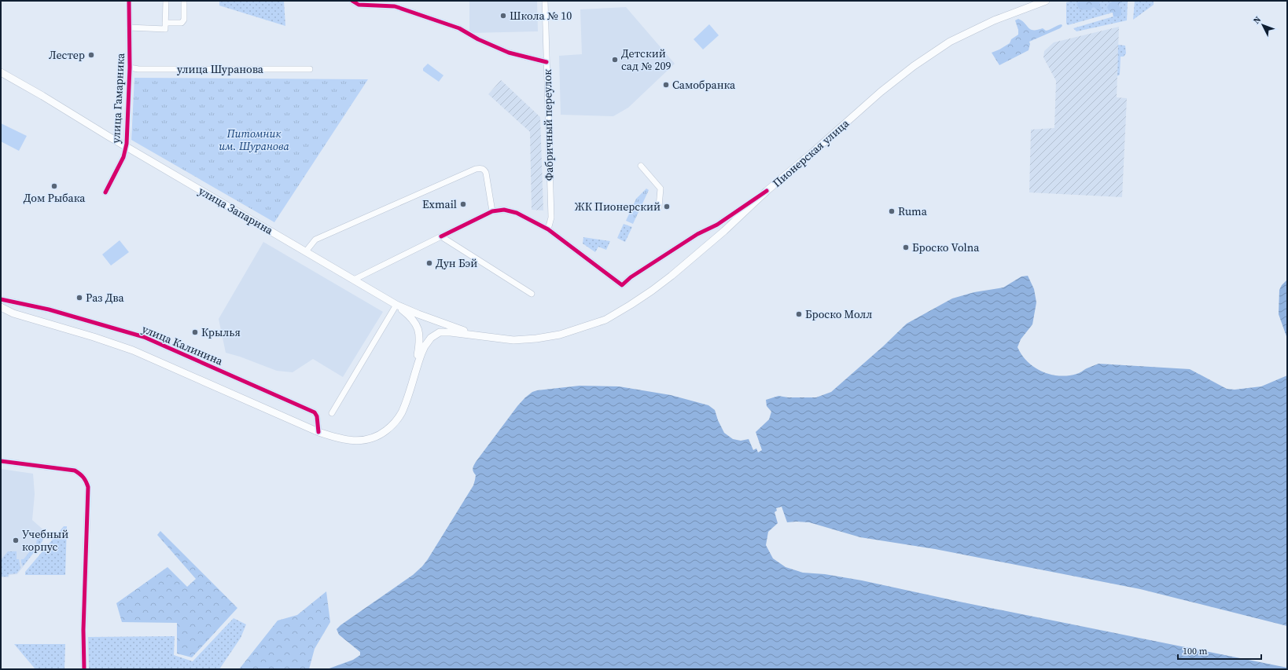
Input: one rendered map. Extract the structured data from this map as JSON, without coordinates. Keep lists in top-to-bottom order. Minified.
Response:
{"streets":{"main road":["Пионерская улица","улица Запарина"],"street":["улица Шуранова","улица Гамарника","Фабричный переулок","улица Калинина"]},"crossings":[["улица Шуранова","улица Гамарника"],["улица Гамарника","улица Запарина"],["Пионерская улица","улица Запарина"]],"parks":["Питомник им. Шуранова"],"places":["Школа № 10","Лестер","Детский сад № 209","Самобранка","Дом Рыбака","Exmail","ЖК Пионерский","Ruma","Броско Volna","Дун Бэй","Раз Два","Броско Молл","Крылья","Учебный корпус"],"scale_bar":"100 m","north":"top left"}
